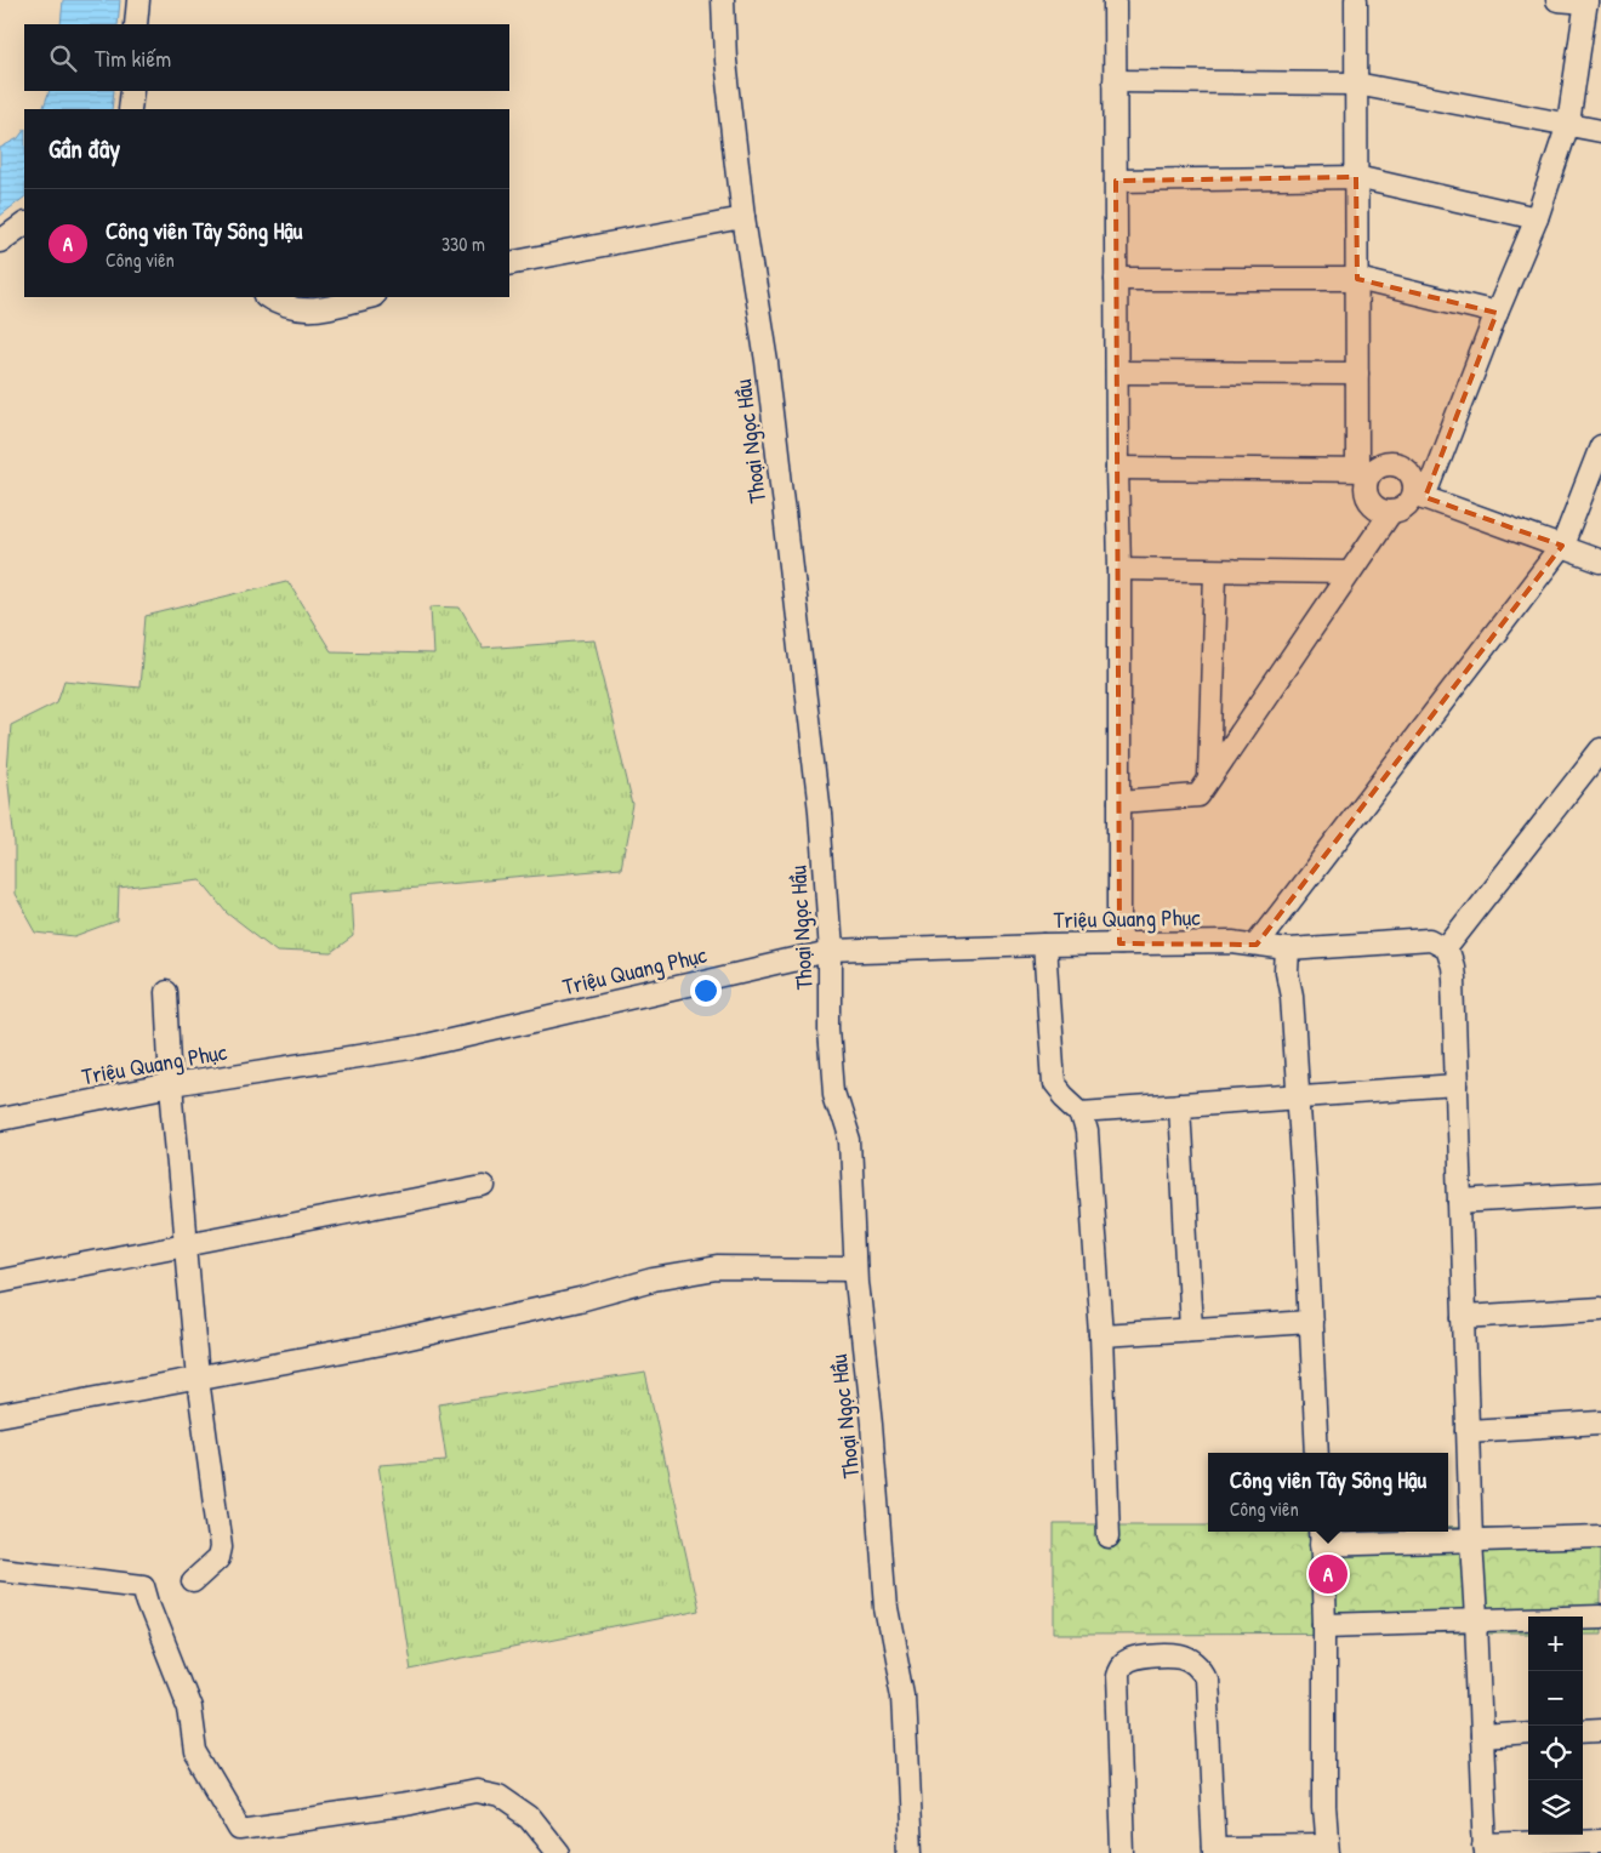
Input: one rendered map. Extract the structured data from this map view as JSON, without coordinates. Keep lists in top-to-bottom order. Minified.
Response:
{"streets":{"street":["Thoại Ngọc Hầu","Triệu Quang Phục"]},"crossings":[["Thoại Ngọc Hầu","Triệu Quang Phục"]],"page":{"search":"Tìm kiếm","heading":"Gần đây","list":[{"mark":"A","name":"Công viên Tây Sông Hậu","note":"Công viên","value":"330 m"}],"popup":["Công viên Tây Sông Hậu","Công viên"],"pins":"A","map_buttons":["+","−"]}}
